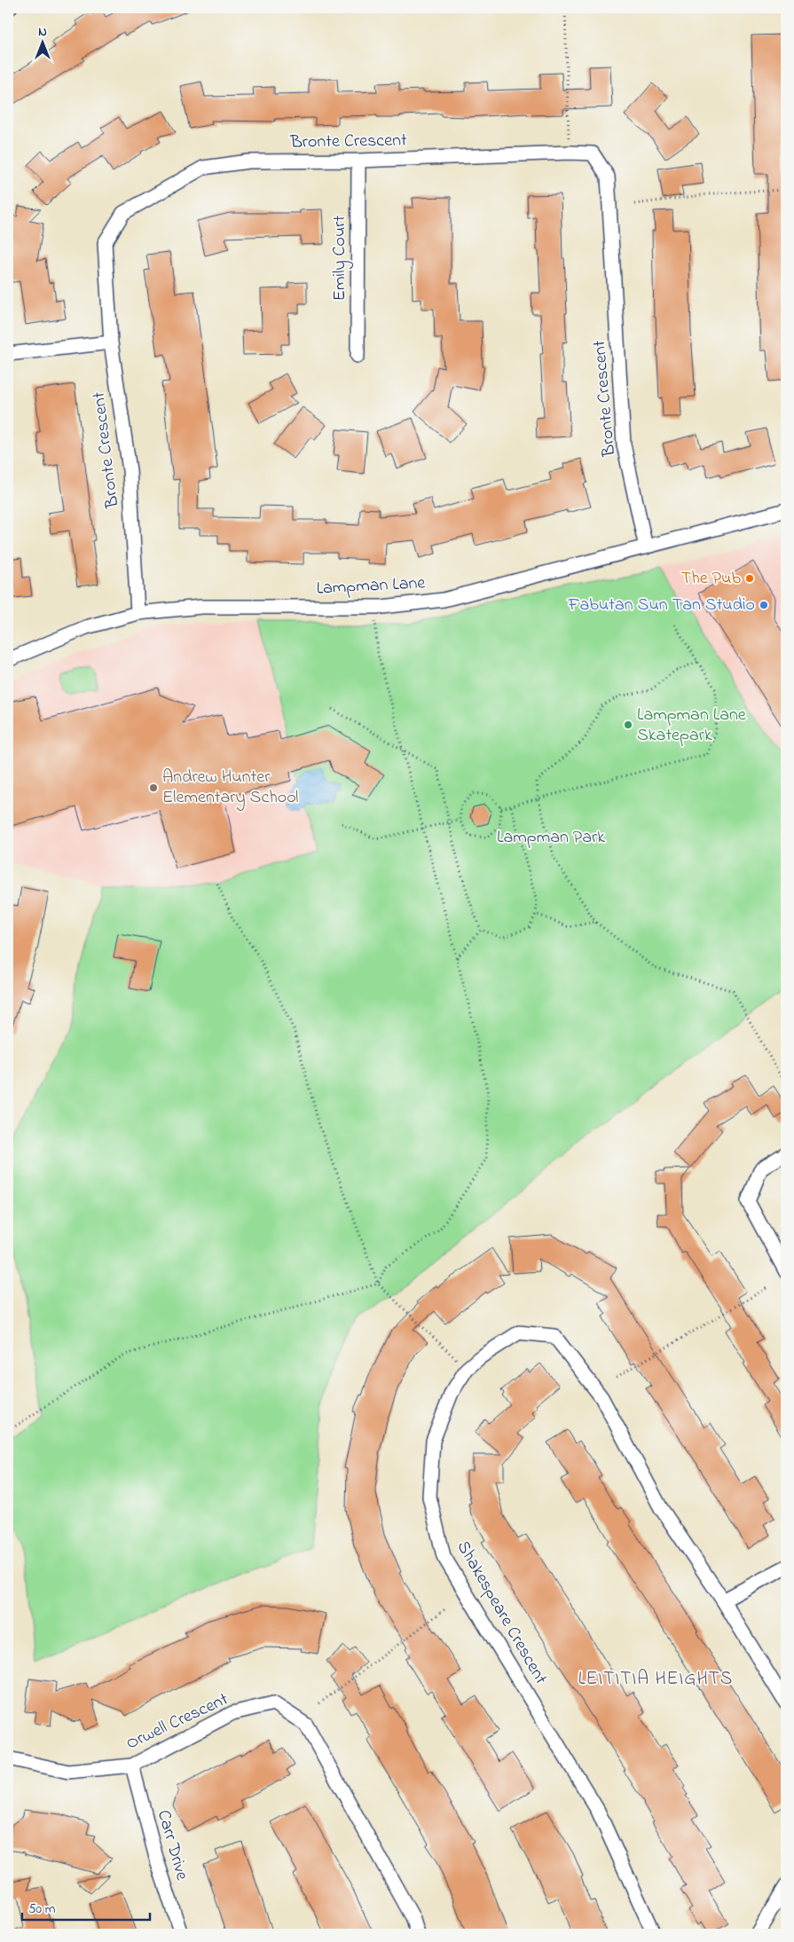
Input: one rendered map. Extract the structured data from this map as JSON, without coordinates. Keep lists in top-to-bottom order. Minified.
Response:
{"streets":{"street":["Bronte Crescent","Emily Court","Lampman Lane","Shakespeare Crescent","Orwell Crescent","Carr Drive"]},"crossings":[["Bronte Crescent","Emily Court"],["Bronte Crescent","Lampman Lane"],["Orwell Crescent","Carr Drive"]],"districts":["LEITITIA HEIGHTS"],"parks":["Lampman Park"],"places":["The Pub","Fabutan Sun Tan Studio","Lampman Lane Skatepark","Andrew Hunter Elementary School"],"scale_bar":"50 m","north":"top"}
